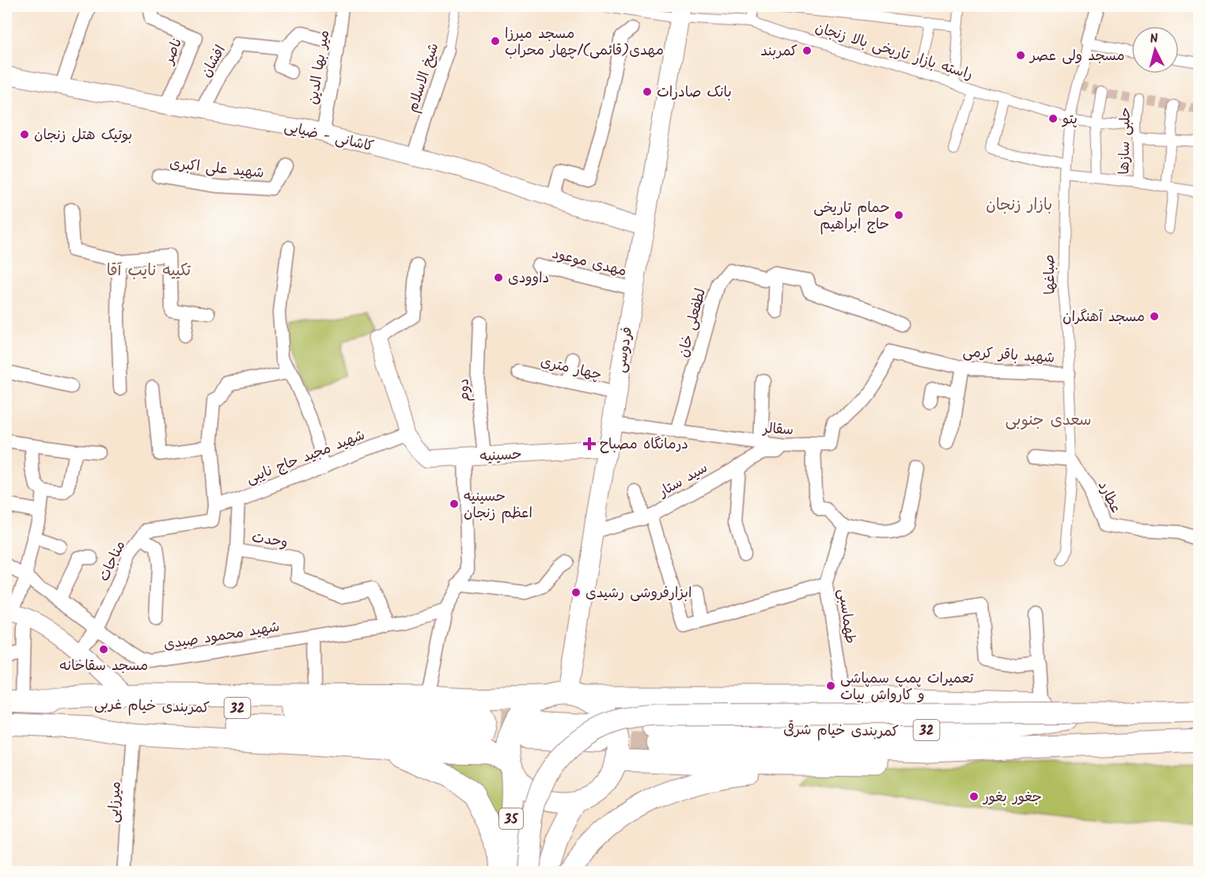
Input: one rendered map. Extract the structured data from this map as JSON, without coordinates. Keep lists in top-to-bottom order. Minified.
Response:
{"streets":{"highway":["کمربندی خیام غربی","32","کمربندی خیام شرقی","35"],"main road":["فردوسی"],"street":["ناصر","راسته بازار تاریخی بالا زنجان","افشان","میر بها الدین","شیخ الاسلام","کاشانی - ضیایی","حلبی سازها","شهید علی اکبری","مهدی موعود","صباغها","لطفعلی خان","شهید باقر کرمی","چهار متری","دوم","سقالر","حسینیه","شهید مجید حاج نایبی","سید ستار","عطارد","وحدت","مناجات","طهماسبی","شهید محمود صیدی","میرزایی"]},"crossings":[["ناصر","کاشانی - ضیایی"],["راسته بازار تاریخی بالا زنجان","حلبی سازها"],["راسته بازار تاریخی بالا زنجان","صباغها"],["راسته بازار تاریخی بالا زنجان","فردوسی"],["افشان","کاشانی - ضیایی"],["میر بها الدین","کاشانی - ضیایی"],["شیخ الاسلام","کاشانی - ضیایی"],["کاشانی - ضیایی","فردوسی"],["مهدی موعود","فردوسی"],["صباغها","شهید باقر کرمی"],["صباغها","عطارد"],["لطفعلی خان","سقالر"],["فردوسی","چهار متری"],["فردوسی","سقالر"],["فردوسی","حسینیه"],["فردوسی","سید ستار"],["فردوسی","35"],["شهید باقر کرمی","سقالر"],["دوم","حسینیه"],["سقالر","سید ستار"],["حسینیه","شهید مجید حاج نایبی"],["شهید مجید حاج نایبی","وحدت"],["شهید مجید حاج نایبی","مناجات"],["وحدت","شهید محمود صیدی"],["مناجات","شهید محمود صیدی"]],"districts":["بازار زنجان","تکییه نایب آقا","سعدی جنوبی"],"places":{"other":["مسجد میرزا مهدی(قائمی)/چهار محراب","کمربند","مسجد ولی عصر","بانک صادرات","پتو","بوتیک هتل زنجان","حمام تاریخی حاج ابراهیم","داوودی","مسجد آهنگران","حسینیه اعظم زنجان","ابزارفروشی رشیدی","مسجد سقاخانه","تعمیرات پمپ سمپاشی و کارواش بیات","جغور بغور"],"health":["درمانگاه مصباح"]},"north":"top"}
